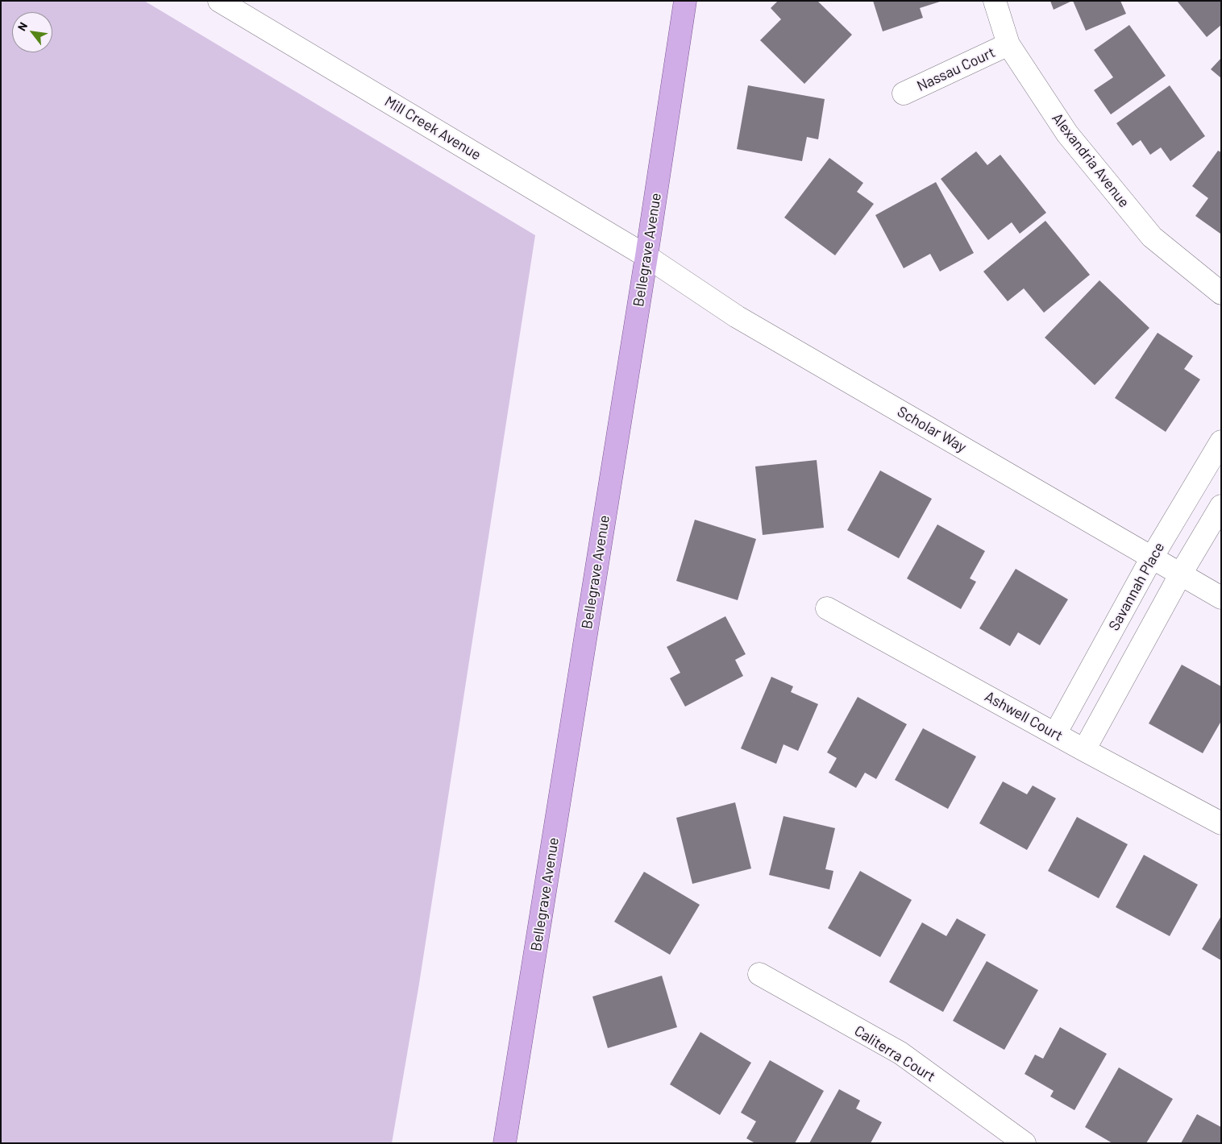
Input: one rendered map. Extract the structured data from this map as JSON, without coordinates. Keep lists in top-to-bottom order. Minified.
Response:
{"streets":{"main road":["Bellegrave Avenue"],"street":["Nassau Court","Mill Creek Avenue","Alexandria Avenue","Scholar Way","Savannah Place","Ashwell Court","Caliterra Court"]},"crossings":[["Nassau Court","Alexandria Avenue"],["Mill Creek Avenue","Bellegrave Avenue"],["Mill Creek Avenue","Scholar Way"],["Bellegrave Avenue","Scholar Way"],["Scholar Way","Savannah Place"],["Savannah Place","Ashwell Court"]],"north":"top left"}
